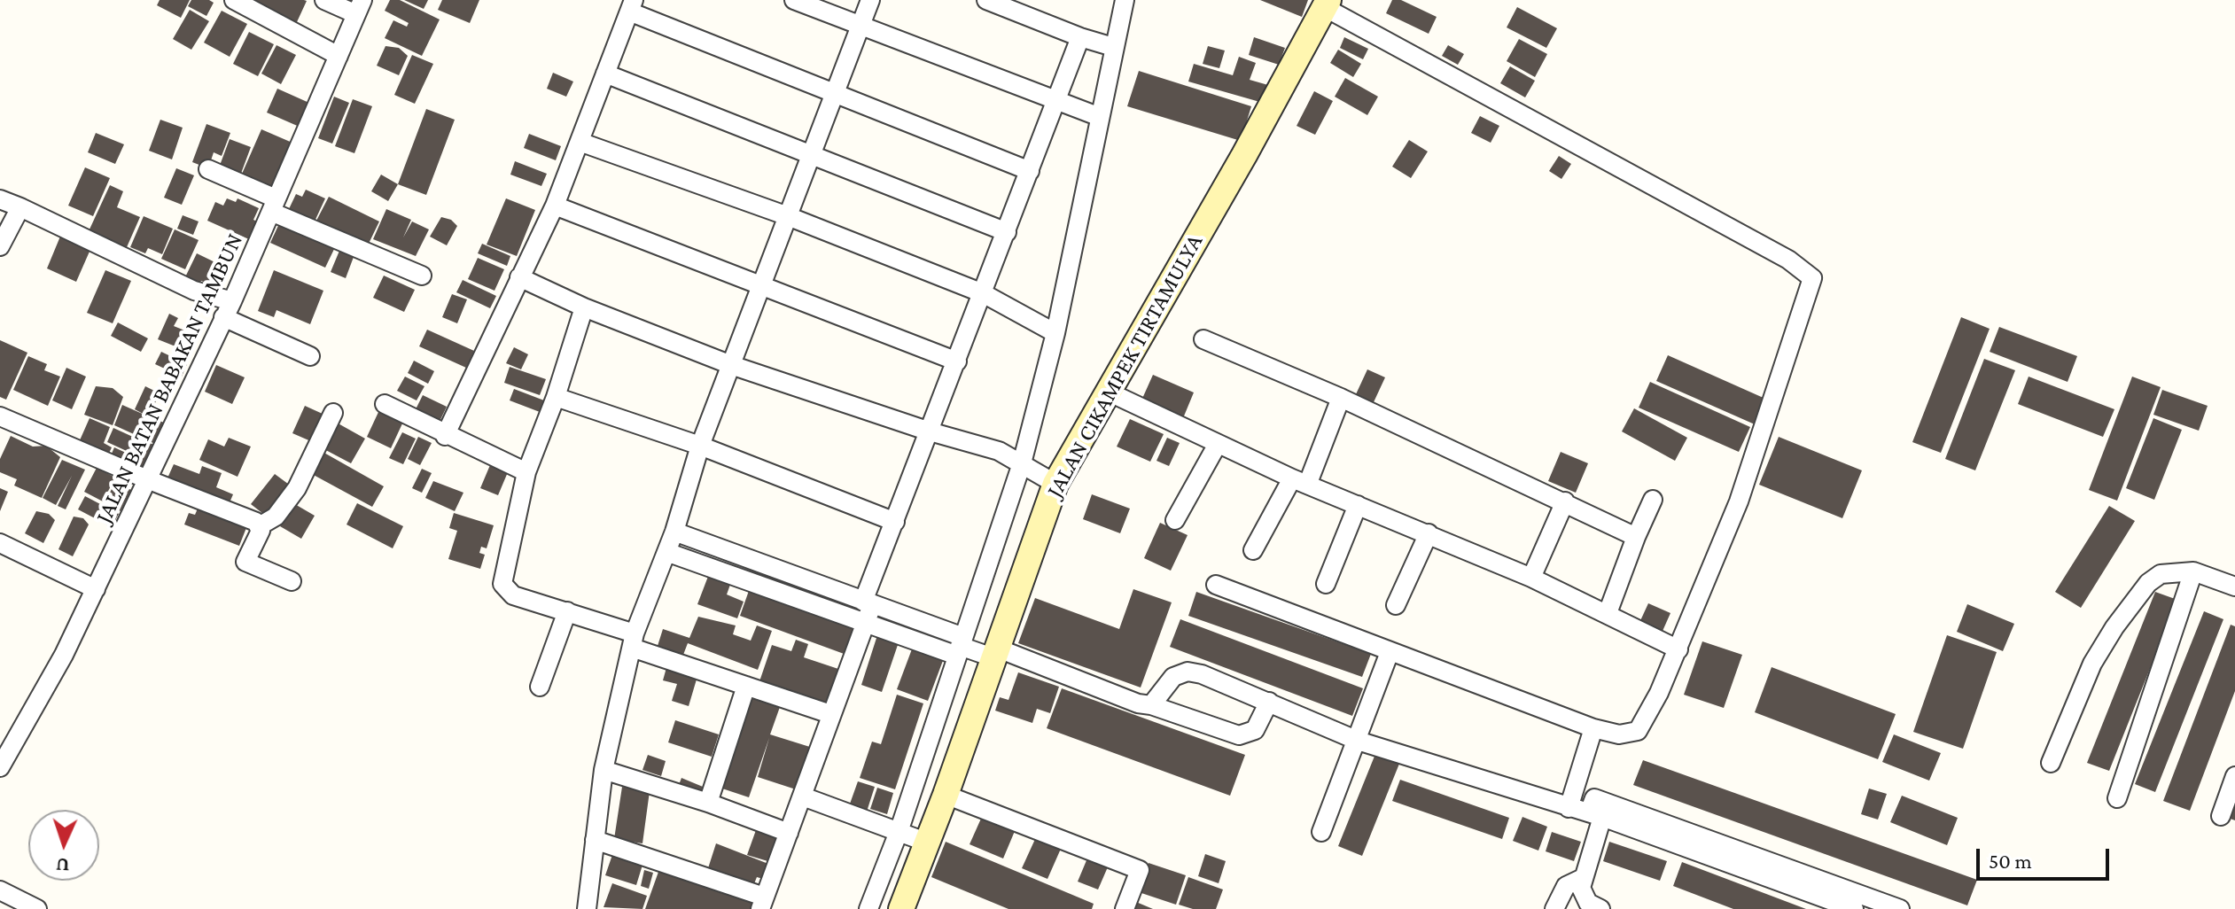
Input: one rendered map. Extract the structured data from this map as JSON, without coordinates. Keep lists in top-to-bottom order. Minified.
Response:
{"streets":{"street":["JALAN CIKAMPEK TIRTAMULYA","JALAN BATAN BABAKAN TAMBUN"]},"scale_bar":"50 m","north":"bottom"}
